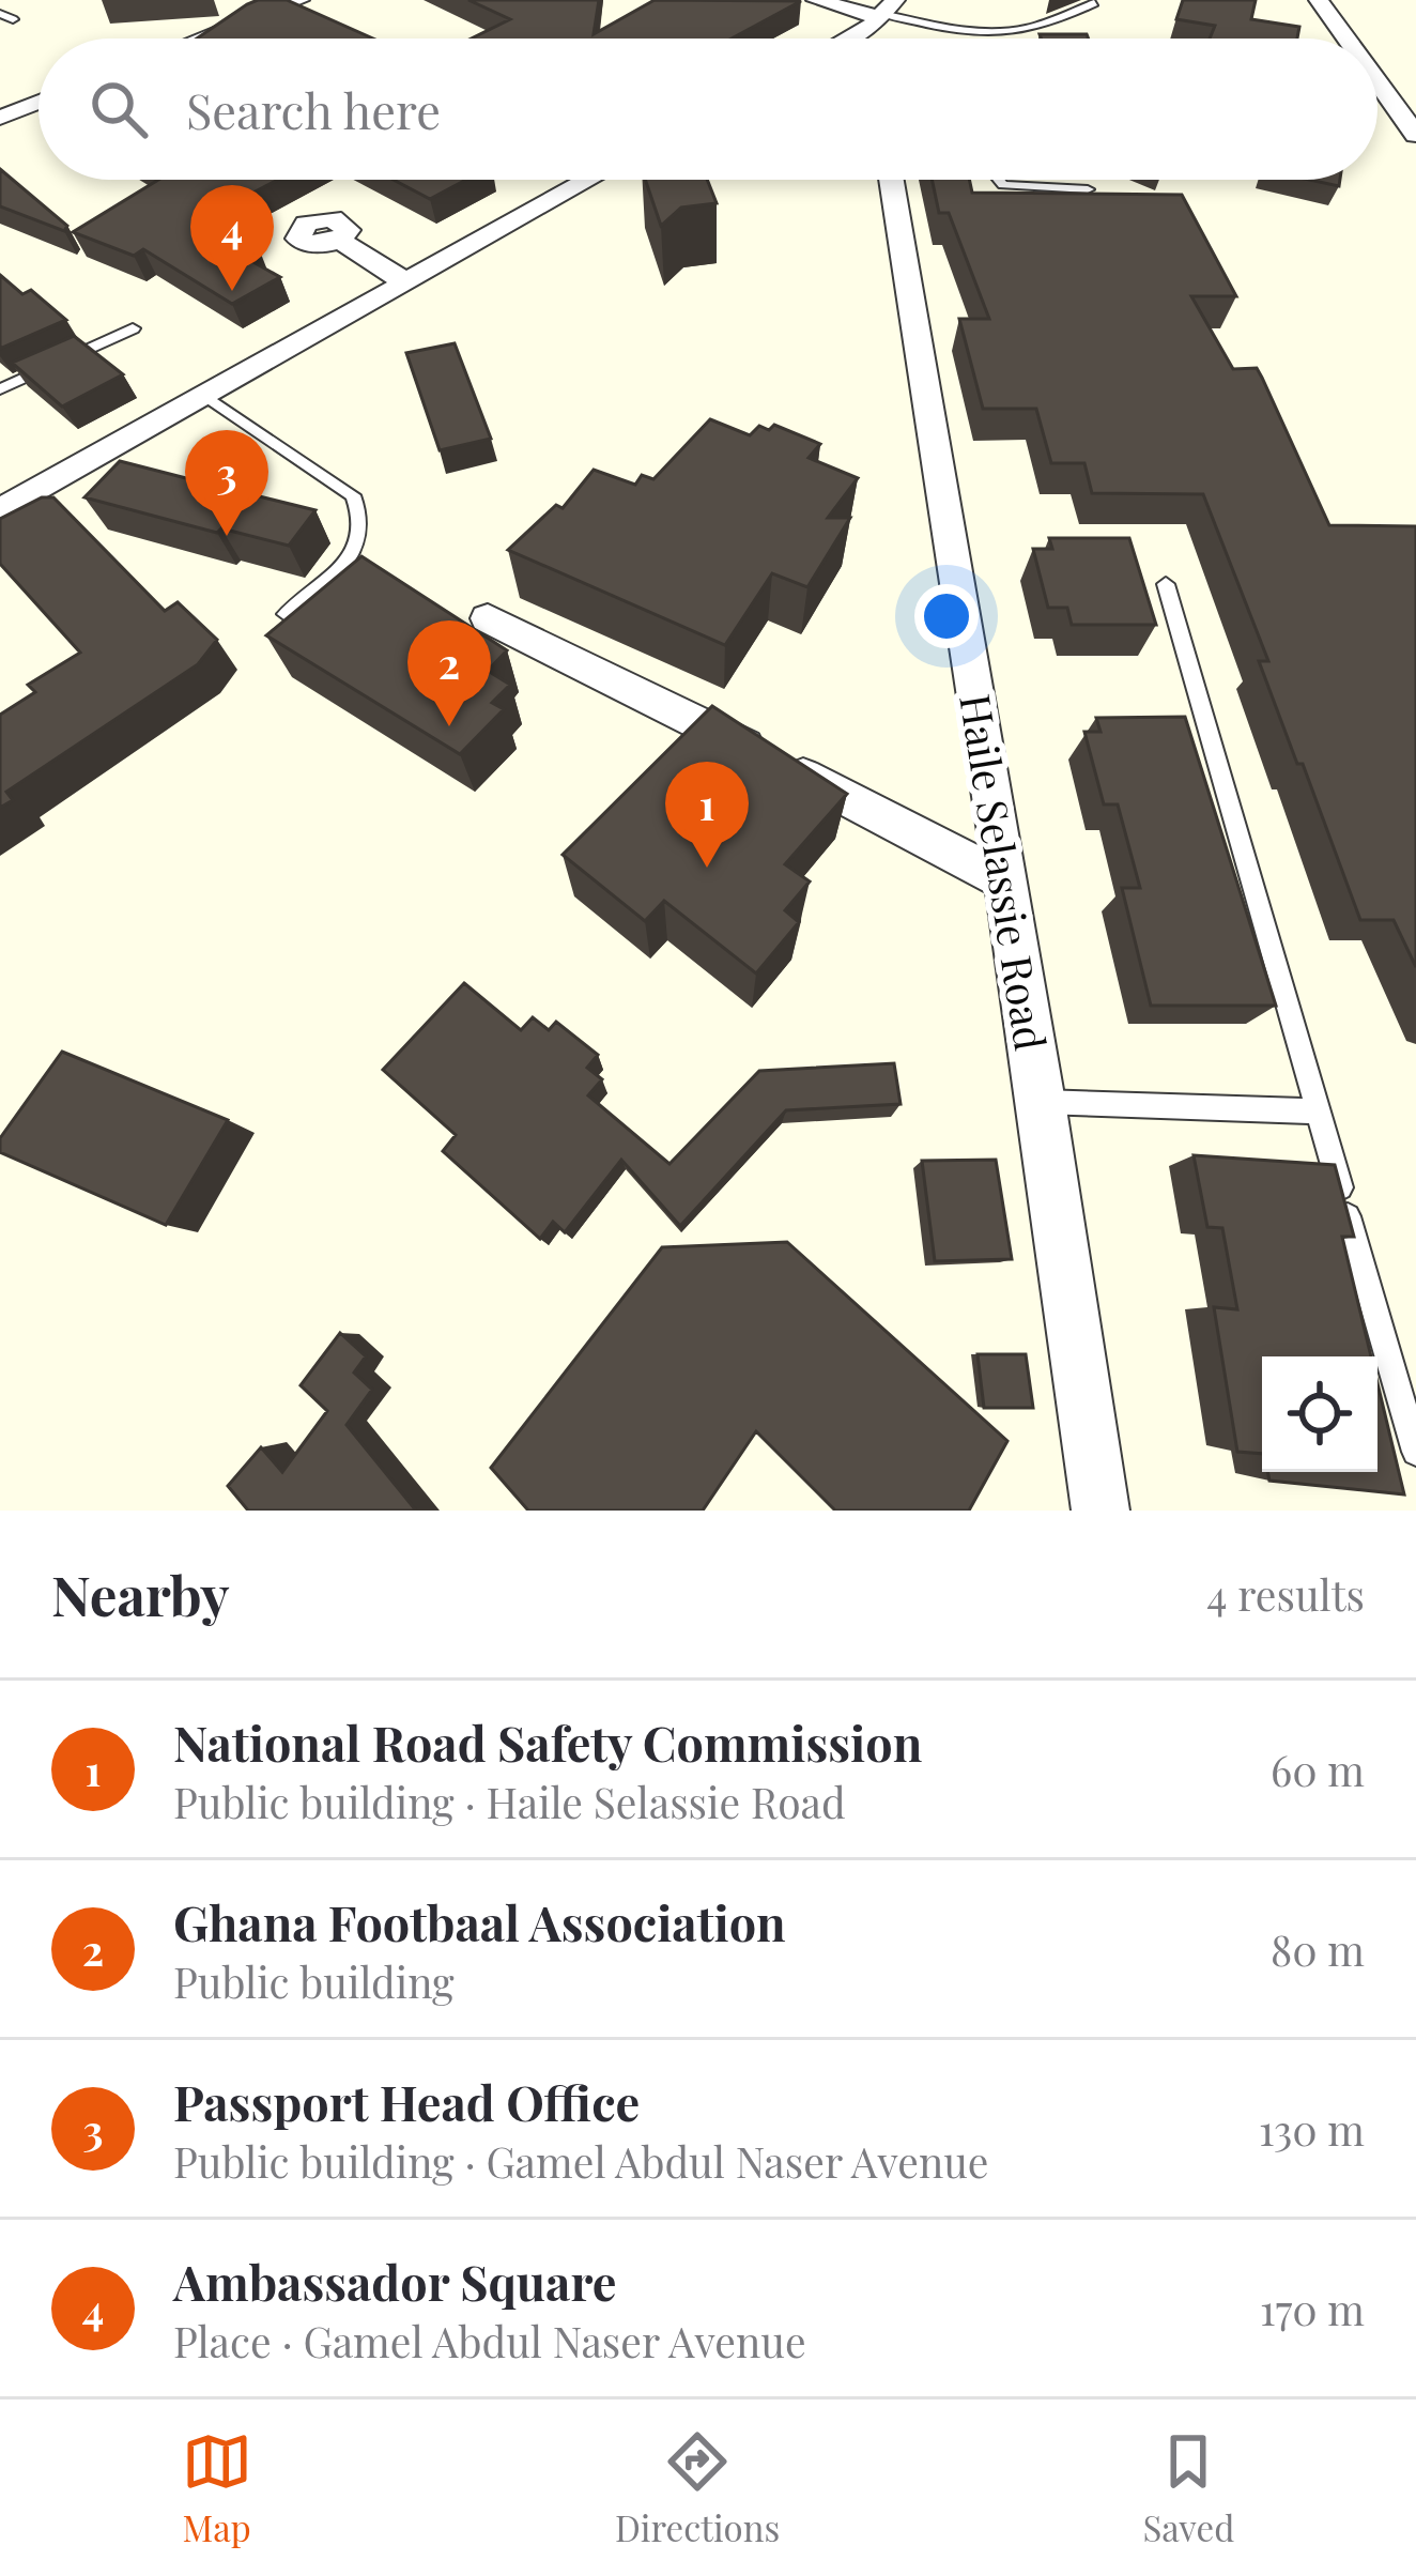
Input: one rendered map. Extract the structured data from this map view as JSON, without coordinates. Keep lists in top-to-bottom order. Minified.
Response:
{"streets":{"street":["Haile Selassie Road"]},"page":{"search":"Search here","pins":["4","3","2","1"],"heading":["Nearby","4 results"],"list":[{"mark":"1","name":"National Road Safety Commission","note":"Public building · Haile Selassie Road","value":"60 m"},{"mark":"2","name":"Ghana Footbaal Association","note":"Public building","value":"80 m"},{"mark":"3","name":"Passport Head Office","note":"Public building · Gamel Abdul Naser Avenue","value":"130 m"},{"mark":"4","name":"Ambassador Square","note":"Place · Gamel Abdul Naser Avenue","value":"170 m"}],"nav":["Map","Directions","Saved"]}}
